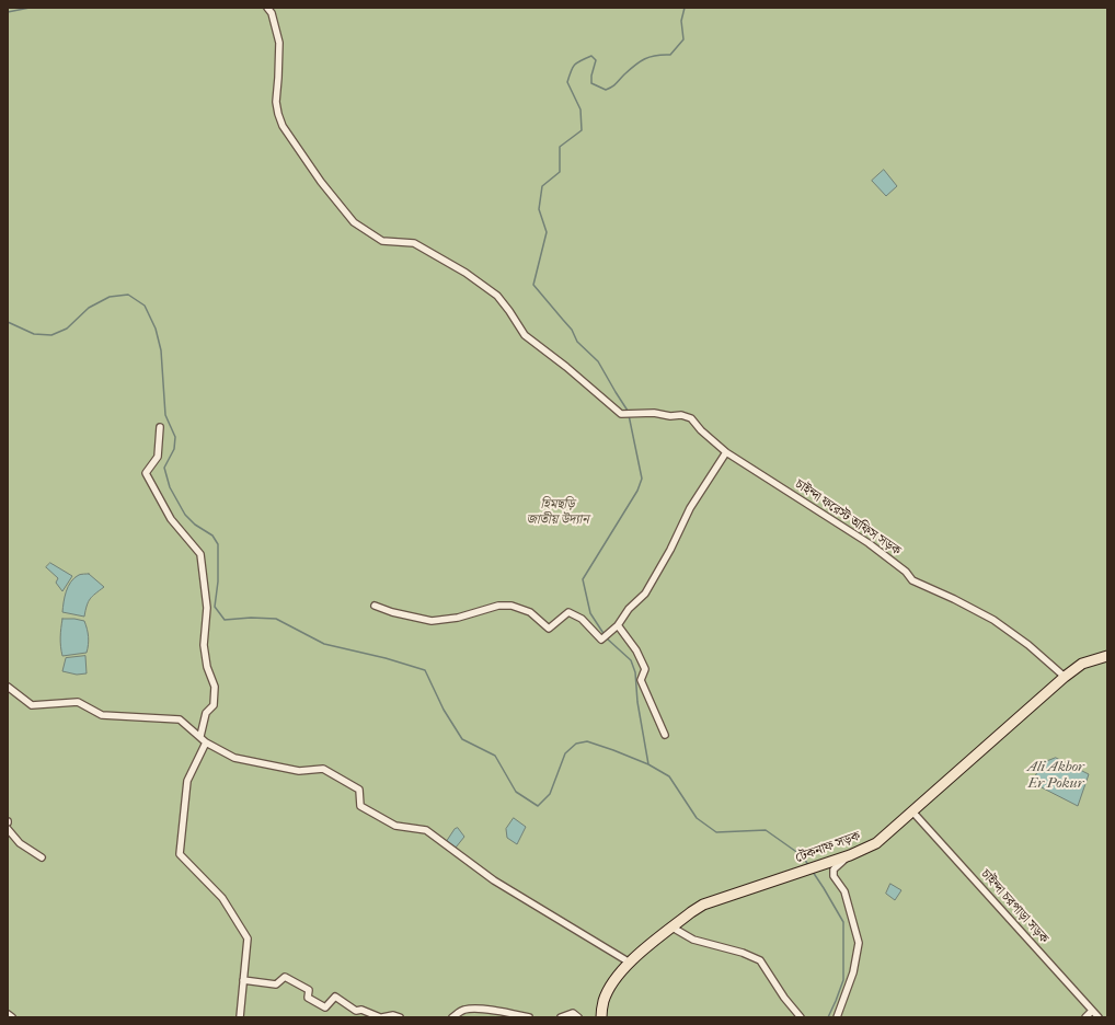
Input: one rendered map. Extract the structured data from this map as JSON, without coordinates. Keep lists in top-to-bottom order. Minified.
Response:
{"streets":{"highway":["টেকনাফ সড়ক"],"street":["চাইন্দা ফরেস্ট অফিস সড়ক","চাইন্দা চরপাড়া সড়ক"]},"crossings":[["চাইন্দা ফরেস্ট অফিস সড়ক","টেকনাফ সড়ক"],["টেকনাফ সড়ক","চাইন্দা চরপাড়া সড়ক"]],"water":["Ali Akbor Er Pokur"],"parks":["হিমছড়ি জাতীয় উদ্যান"]}
